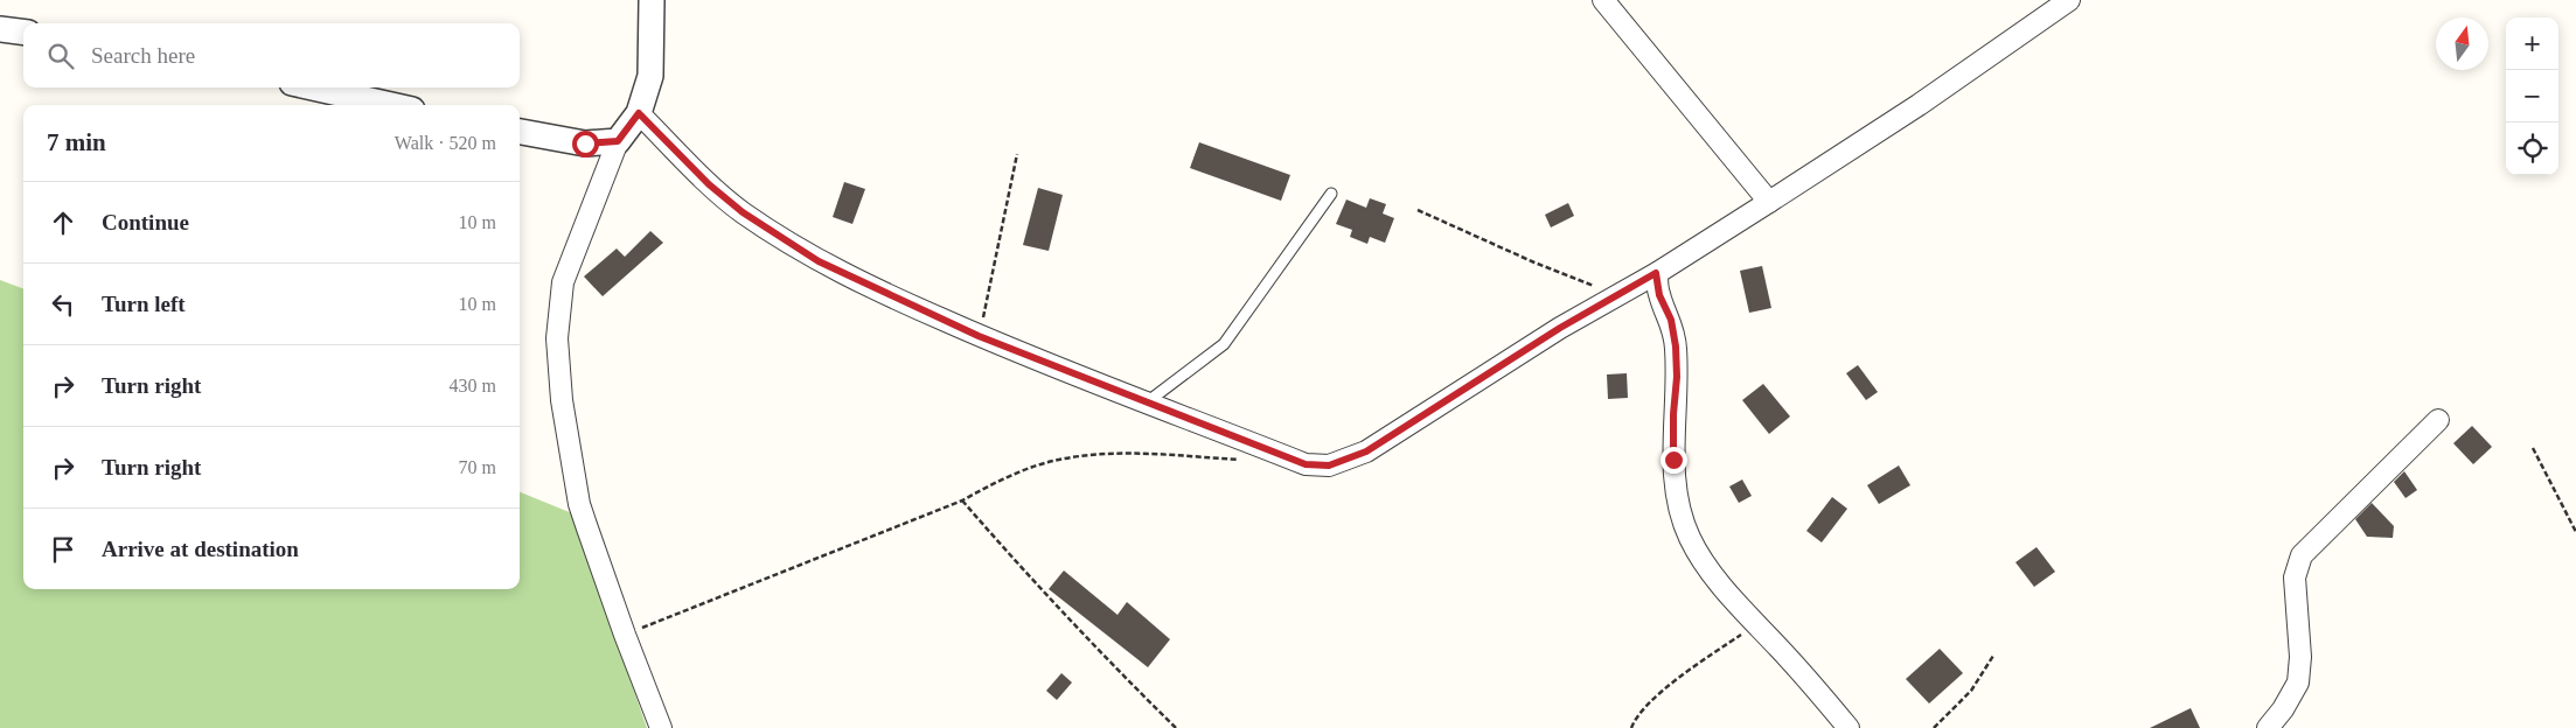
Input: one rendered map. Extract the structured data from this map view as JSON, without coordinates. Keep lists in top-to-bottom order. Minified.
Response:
{"north":"top","page":{"map_buttons":["+","−"],"search":"Search here","heading":["7 min","Walk · 520 m"],"list":[["Continue","10 m"],["Turn left","10 m"],["Turn right","430 m"],["Turn right","70 m"],"Arrive at destination"]}}
